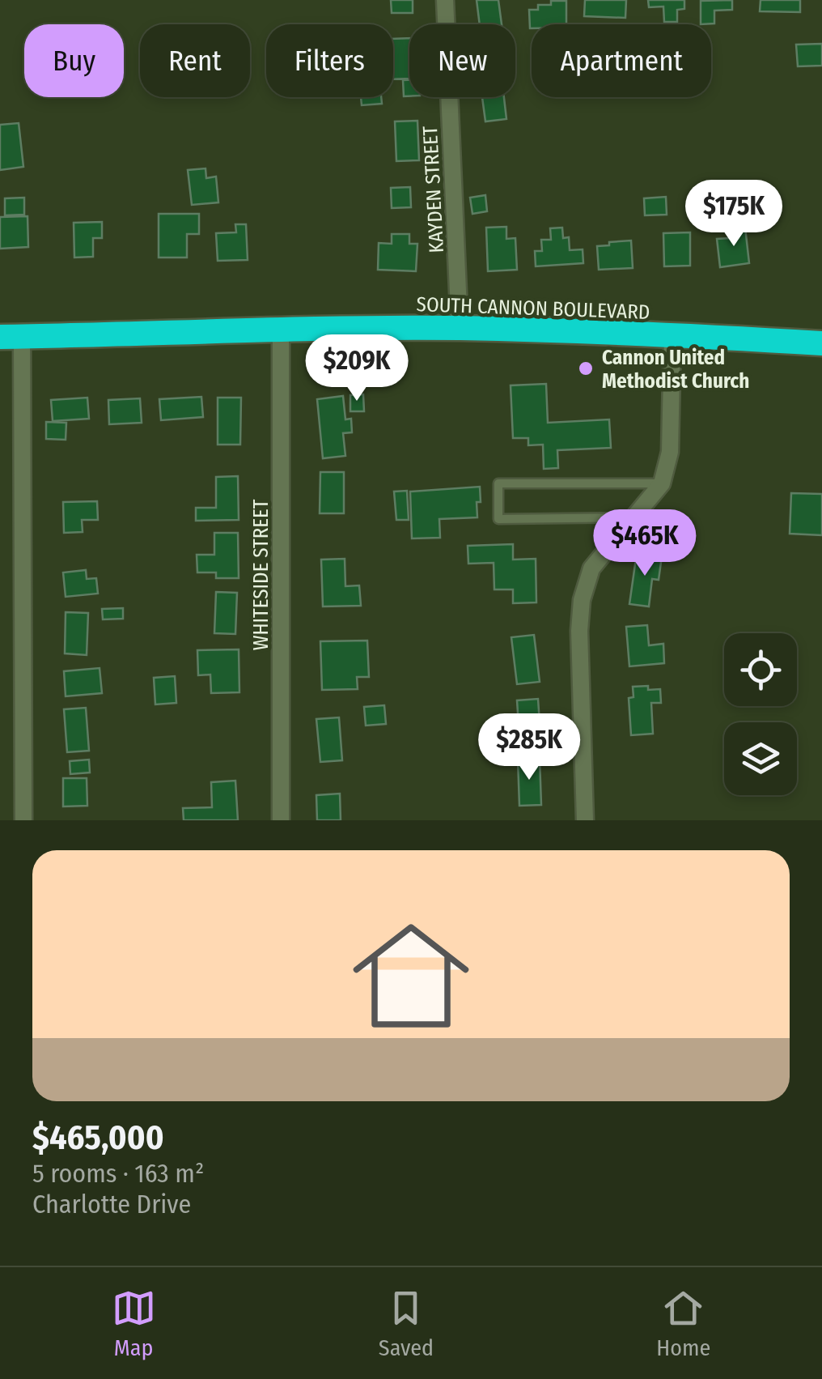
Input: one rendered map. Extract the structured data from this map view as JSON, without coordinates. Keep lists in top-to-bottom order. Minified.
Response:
{"streets":{"highway":["SOUTH CANNON BOULEVARD"],"street":["KAYDEN STREET","WHITESIDE STREET"]},"crossings":[["KAYDEN STREET","SOUTH CANNON BOULEVARD"],["SOUTH CANNON BOULEVARD","WHITESIDE STREET"]],"places":["Cannon United Methodist Church"],"page":{"chip":["Buy","Rent","Filters","New","Apartment"],"price":["$175K","$209K","$465K","$285K"],"list":[{"name":"$465,000","note":"5 rooms · 163 m² · Charlotte Drive"}],"tabs":["Map","Saved","Home"]}}
